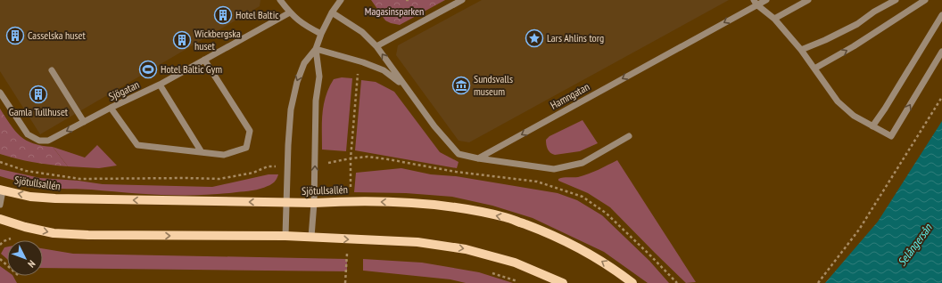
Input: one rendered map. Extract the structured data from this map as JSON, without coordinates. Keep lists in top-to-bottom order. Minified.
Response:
{"streets":{"main road":["Sjötullsallén"],"street":["Sjögatan","Hamngatan"]},"one_way":["Hamngatan"],"water":["Selångersån"],"parks":["Magasinsparken"],"places":{"building":["Hotel Baltic","Casselska huset","Wickbergska huset","Gamla Tullhuset"],"place":["Lars Ahlins torg"],"sports":["Hotel Baltic Gym"],"museum":["Sundsvalls museum"]},"north":"bottom right"}
